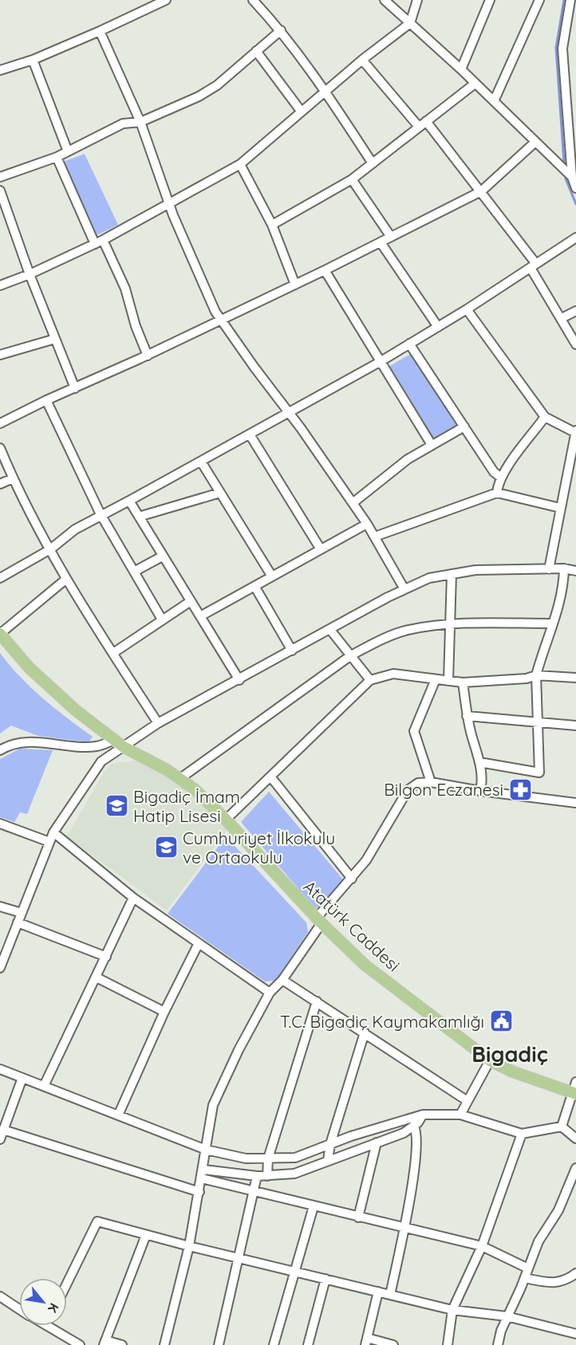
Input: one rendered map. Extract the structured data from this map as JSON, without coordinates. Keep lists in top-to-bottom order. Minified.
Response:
{"streets":{"main road":["Atatürk Caddesi"]},"districts":["Bigadiç"],"places":{"pharmacy":["Bilgon Eczanesi"],"school or university":["Bigadiç İmam Hatip Lisesi","Cumhuriyet İlkokulu ve Ortaokulu"],"public building":["T.C. Bigadiç Kaymakamlığı"]},"north":"bottom right"}
